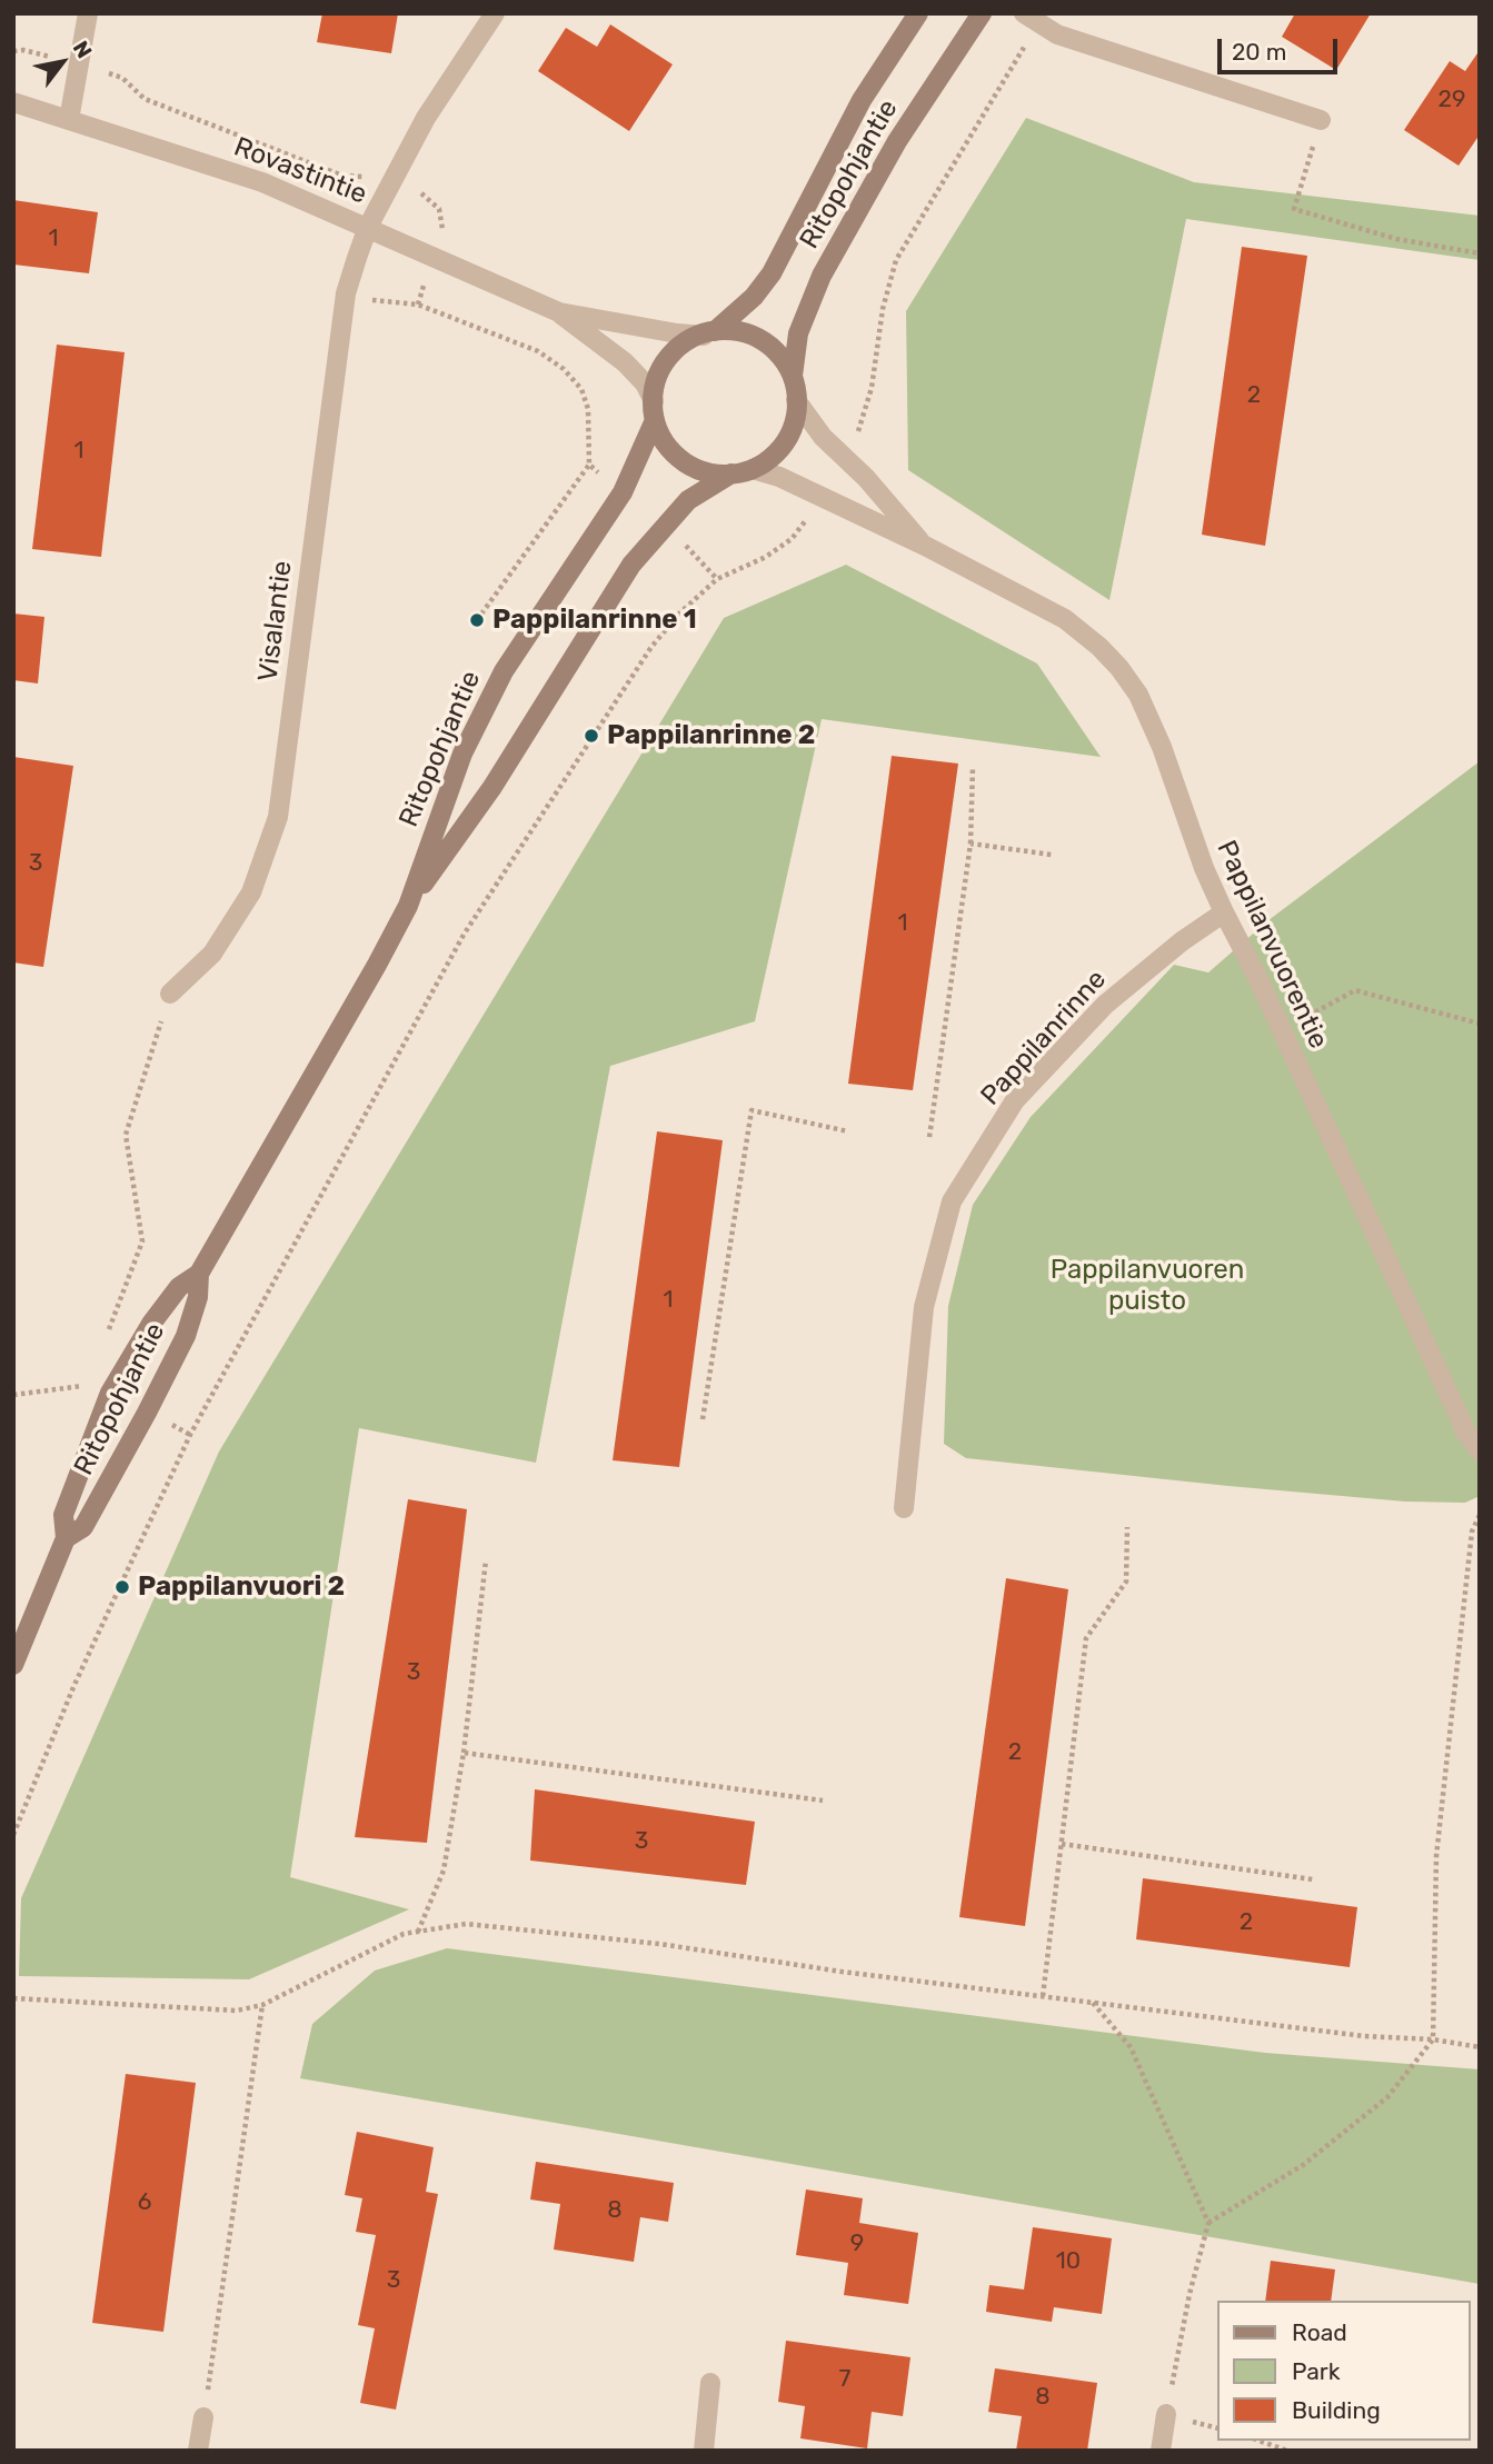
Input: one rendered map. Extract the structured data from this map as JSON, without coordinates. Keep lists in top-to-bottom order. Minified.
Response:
{"streets":{"main road":["Ritopohjantie"],"street":["Rovastintie","Visalantie","Pappilanvuorentie","Pappilanrinne"]},"crossings":[["Rovastintie","Ritopohjantie"],["Rovastintie","Visalantie"],["Rovastintie","Pappilanvuorentie"],["Ritopohjantie","Pappilanvuorentie"],["Pappilanvuorentie","Pappilanrinne"]],"parks":["Pappilanvuoren puisto"],"places":["Pappilanrinne 1","Pappilanrinne 2","Pappilanvuori 2"],"house_numbers":["29","1","2","1","3","1","1","3","2","3","2","6","8","9","10","3","7","8"],"legend":["Road","Park","Building"],"scale_bar":"20 m","north":"top right"}
